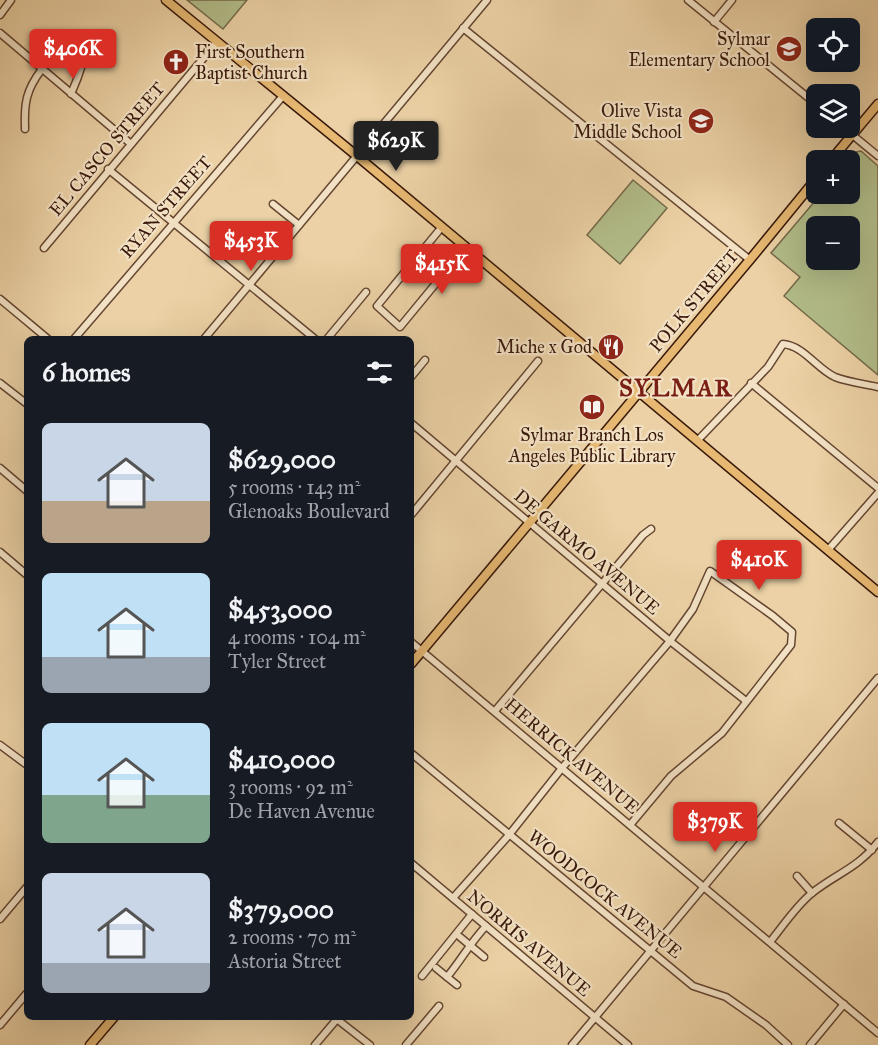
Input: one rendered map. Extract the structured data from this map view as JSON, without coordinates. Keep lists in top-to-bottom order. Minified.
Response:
{"streets":{"main road":["POLK STREET"],"street":["EL CASCO STREET","RYAN STREET","DE GARMO AVENUE","HERRICK AVENUE","WOODCOCK AVENUE","NORRIS AVENUE"]},"crossings":[["POLK STREET","DE GARMO AVENUE"],["POLK STREET","HERRICK AVENUE"]],"districts":["SYLMAR"],"places":{"school or university":["Sylmar Elementary School","Olive Vista Middle School"],"church":["First Southern Baptist Church"],"restaurant":["Miche x God"],"library":["Sylmar Branch Los Angeles Public Library"]},"page":{"map_buttons":["+","−"],"price":["$406K","$629K","$453K","$415K","$410K","$379K"],"heading":"6 homes","list":[{"name":"$629,000","note":"5 rooms · 143 m² · Glenoaks Boulevard"},{"name":"$453,000","note":"4 rooms · 104 m² · Tyler Street"},{"name":"$410,000","note":"3 rooms · 92 m² · De Haven Avenue"},{"name":"$379,000","note":"2 rooms · 70 m² · Astoria Street"}]}}
